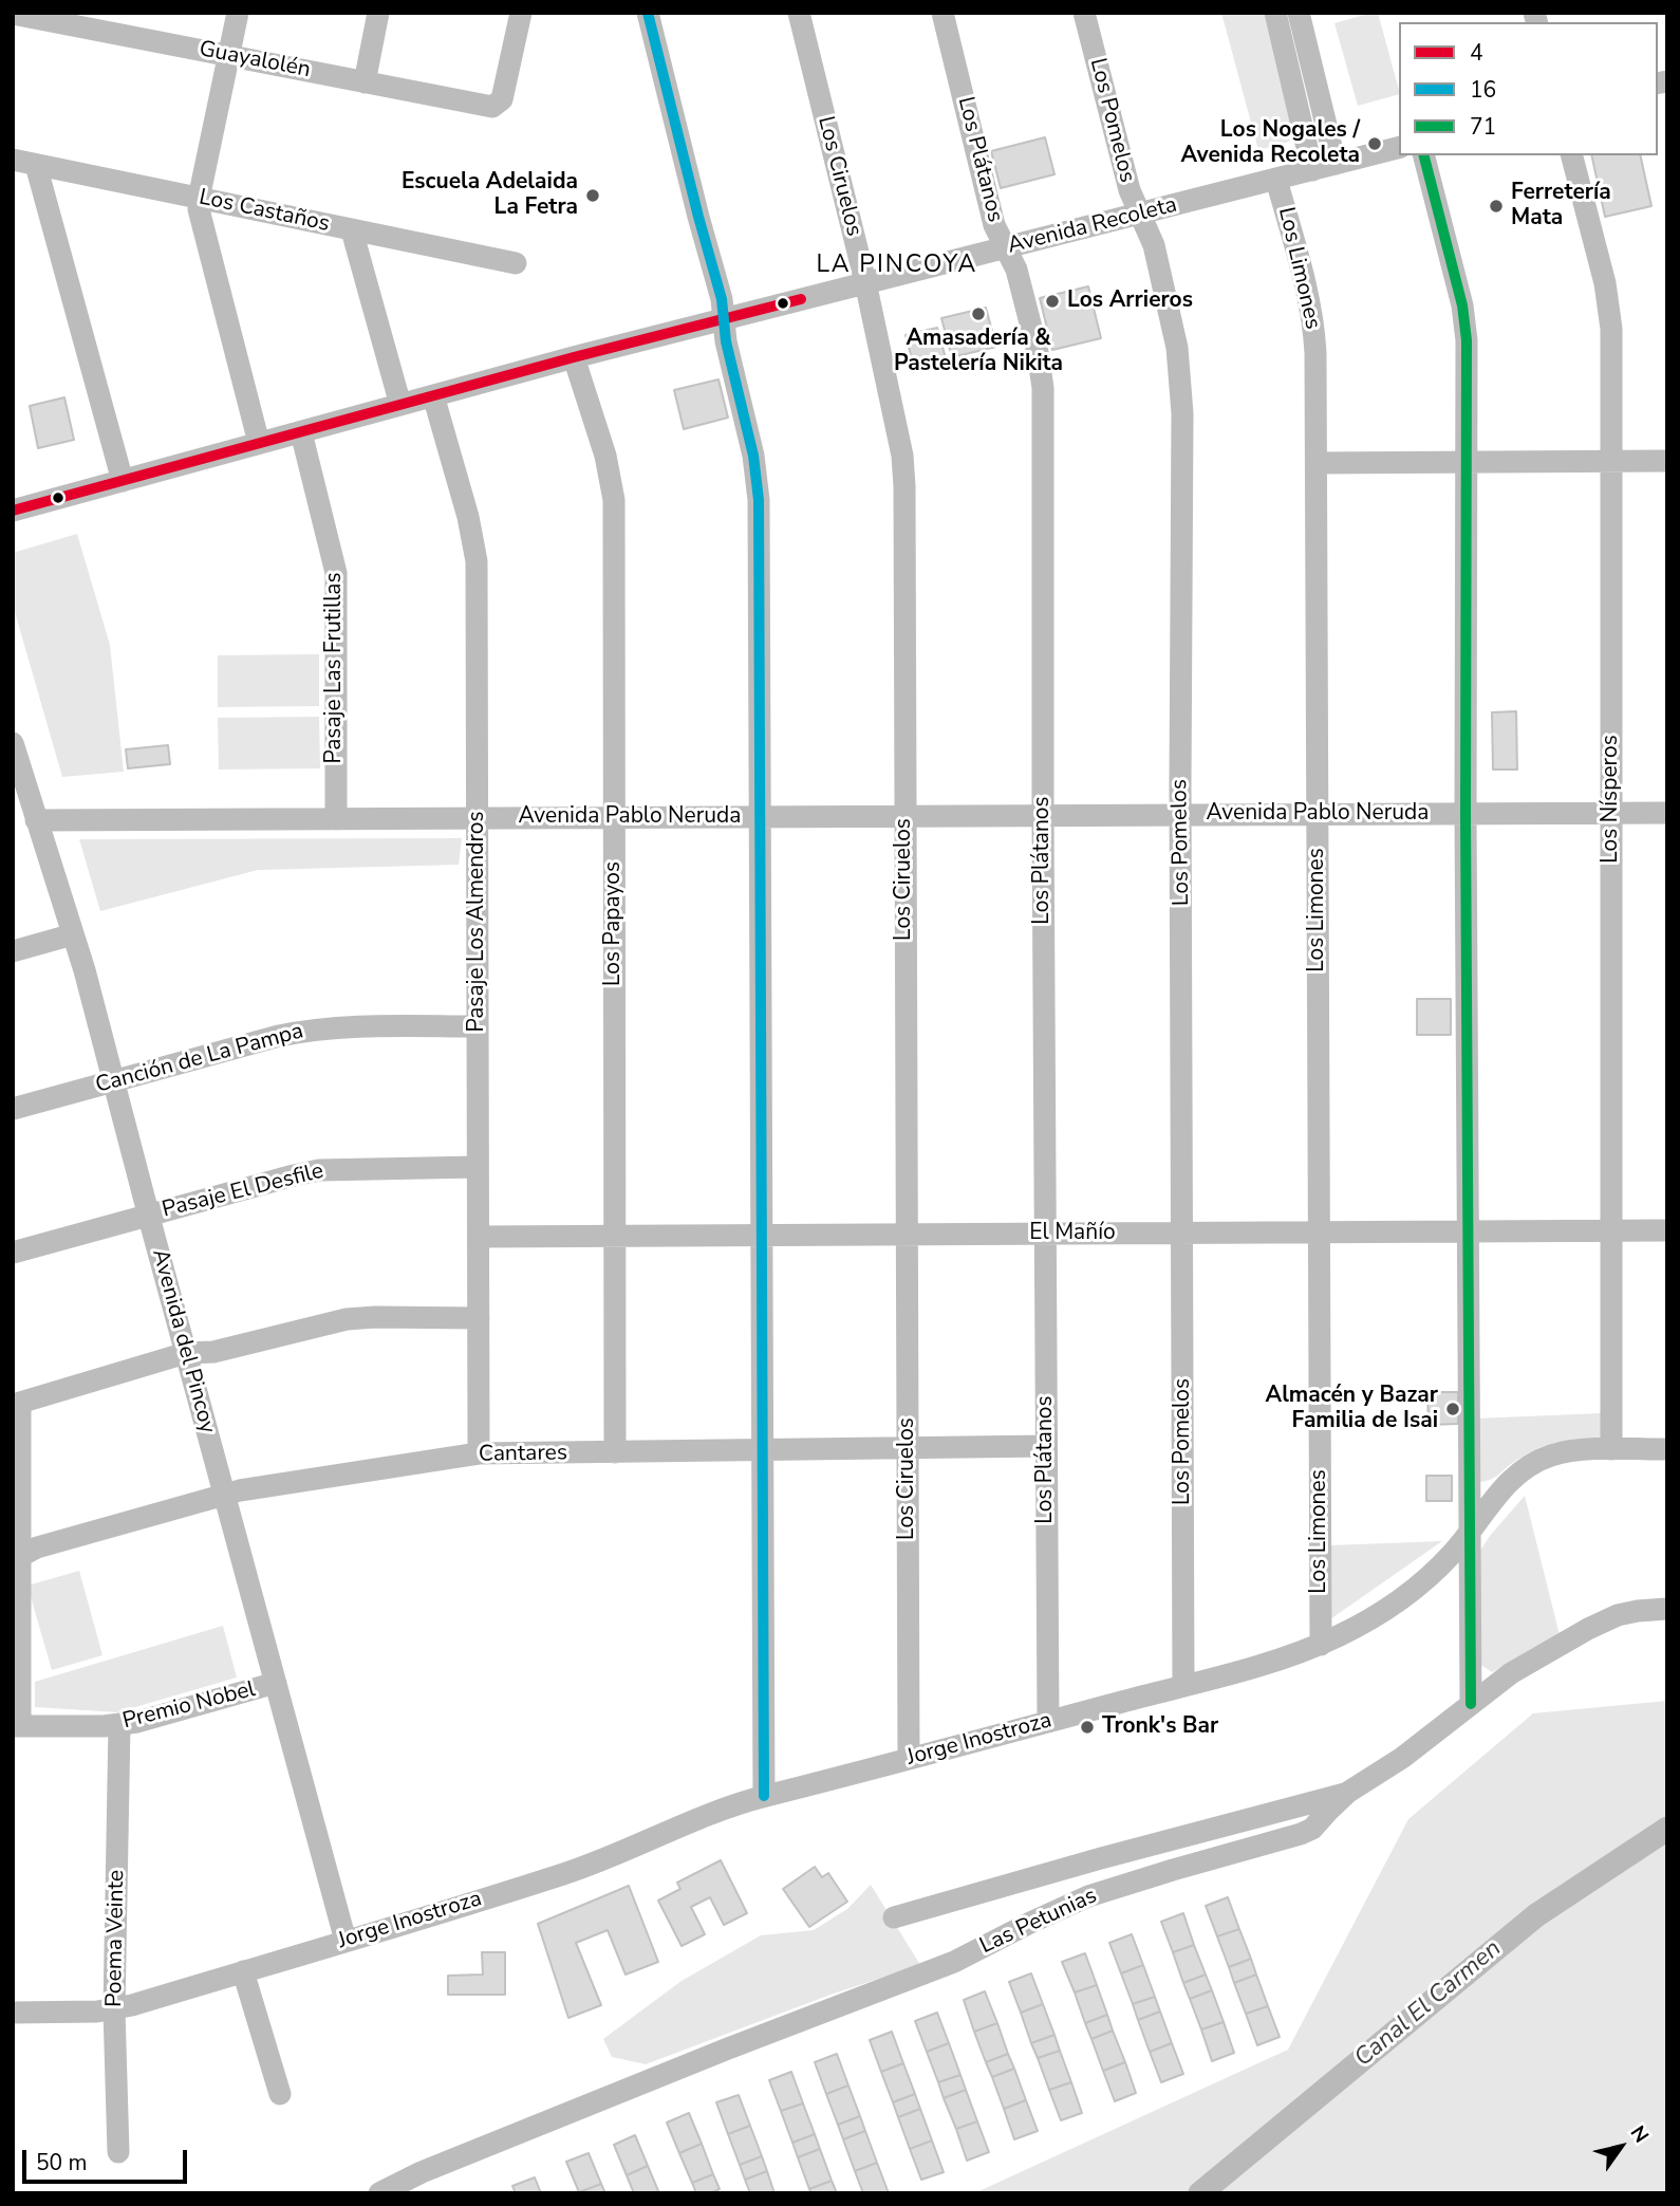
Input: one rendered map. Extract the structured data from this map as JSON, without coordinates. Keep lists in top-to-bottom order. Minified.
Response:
{"streets":{"street":["Guayalolén","Los Pomelos","Los Plátanos","Los Ciruelos","Los Castaños","Avenida Recoleta","Los Limones","Pasaje Las Frutillas","Los Nísperos","Avenida Pablo Neruda","Pasaje Los Almendros","Los Papayos","Canción de La Pampa","Pasaje El Desfile","El Mañío","Avenida del Pincoy","Cantares","Premio Nobel","Jorge Inostroza","Las Petunias","Poema Veinte"]},"crossings":[["Los Pomelos","Avenida Recoleta"],["Los Pomelos","Avenida Pablo Neruda"],["Los Pomelos","El Mañío"],["Los Pomelos","Jorge Inostroza"],["Los Plátanos","Avenida Recoleta"],["Los Plátanos","Avenida Pablo Neruda"],["Los Plátanos","El Mañío"],["Los Plátanos","Cantares"],["Los Plátanos","Jorge Inostroza"],["Los Ciruelos","Avenida Recoleta"],["Los Ciruelos","Avenida Pablo Neruda"],["Los Ciruelos","El Mañío"],["Los Ciruelos","Cantares"],["Los Ciruelos","Jorge Inostroza"],["Avenida Recoleta","Los Limones"],["Avenida Recoleta","Pasaje Las Frutillas"],["Avenida Recoleta","Pasaje Los Almendros"],["Avenida Recoleta","Los Papayos"],["Los Limones","Avenida Pablo Neruda"],["Los Limones","El Mañío"],["Los Limones","Jorge Inostroza"],["Pasaje Las Frutillas","Avenida Pablo Neruda"],["Los Nísperos","Avenida Pablo Neruda"],["Los Nísperos","El Mañío"],["Los Nísperos","Jorge Inostroza"],["Avenida Pablo Neruda","Pasaje Los Almendros"],["Avenida Pablo Neruda","Los Papayos"],["Avenida Pablo Neruda","Avenida del Pincoy"],["Pasaje Los Almendros","Canción de La Pampa"],["Pasaje Los Almendros","Pasaje El Desfile"],["Pasaje Los Almendros","El Mañío"],["Pasaje Los Almendros","Cantares"],["Los Papayos","El Mañío"],["Los Papayos","Cantares"],["Canción de La Pampa","Avenida del Pincoy"],["Pasaje El Desfile","Avenida del Pincoy"],["Avenida del Pincoy","Cantares"],["Avenida del Pincoy","Premio Nobel"],["Avenida del Pincoy","Jorge Inostroza"],["Premio Nobel","Poema Veinte"],["Jorge Inostroza","Poema Veinte"]],"districts":["LA PINCOYA"],"water":["Canal El Carmen"],"places":["Los Nogales / Avenida Recoleta","Escuela Adelaida La Fetra","Ferretería Mata","Los Arrieros","Amasadería & Pastelería Nikita","Almacén y Bazar Familia de Isai","Tronk's Bar"],"lines":["transit line 16","transit line 71","transit line 4"],"legend":["4","16","71"],"scale_bar":"50 m","north":"top right"}
